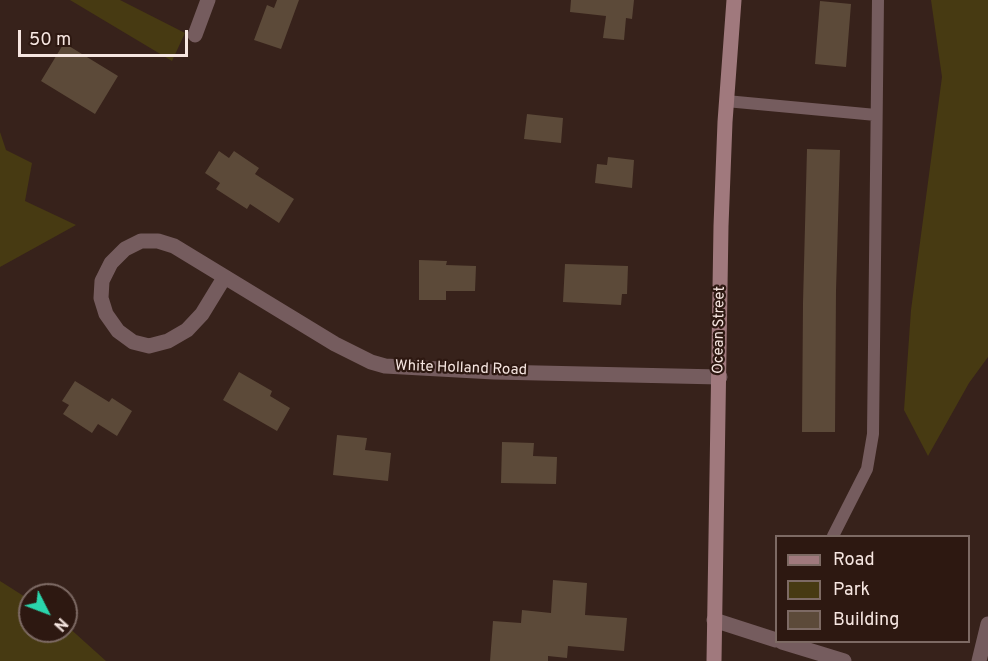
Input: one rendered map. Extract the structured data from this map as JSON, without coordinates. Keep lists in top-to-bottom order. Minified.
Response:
{"streets":{"main road":["Ocean Street"],"street":["White Holland Road"]},"crossings":[["Ocean Street","White Holland Road"]],"legend":["Road","Park","Building"],"scale_bar":"50 m","north":"bottom right"}
